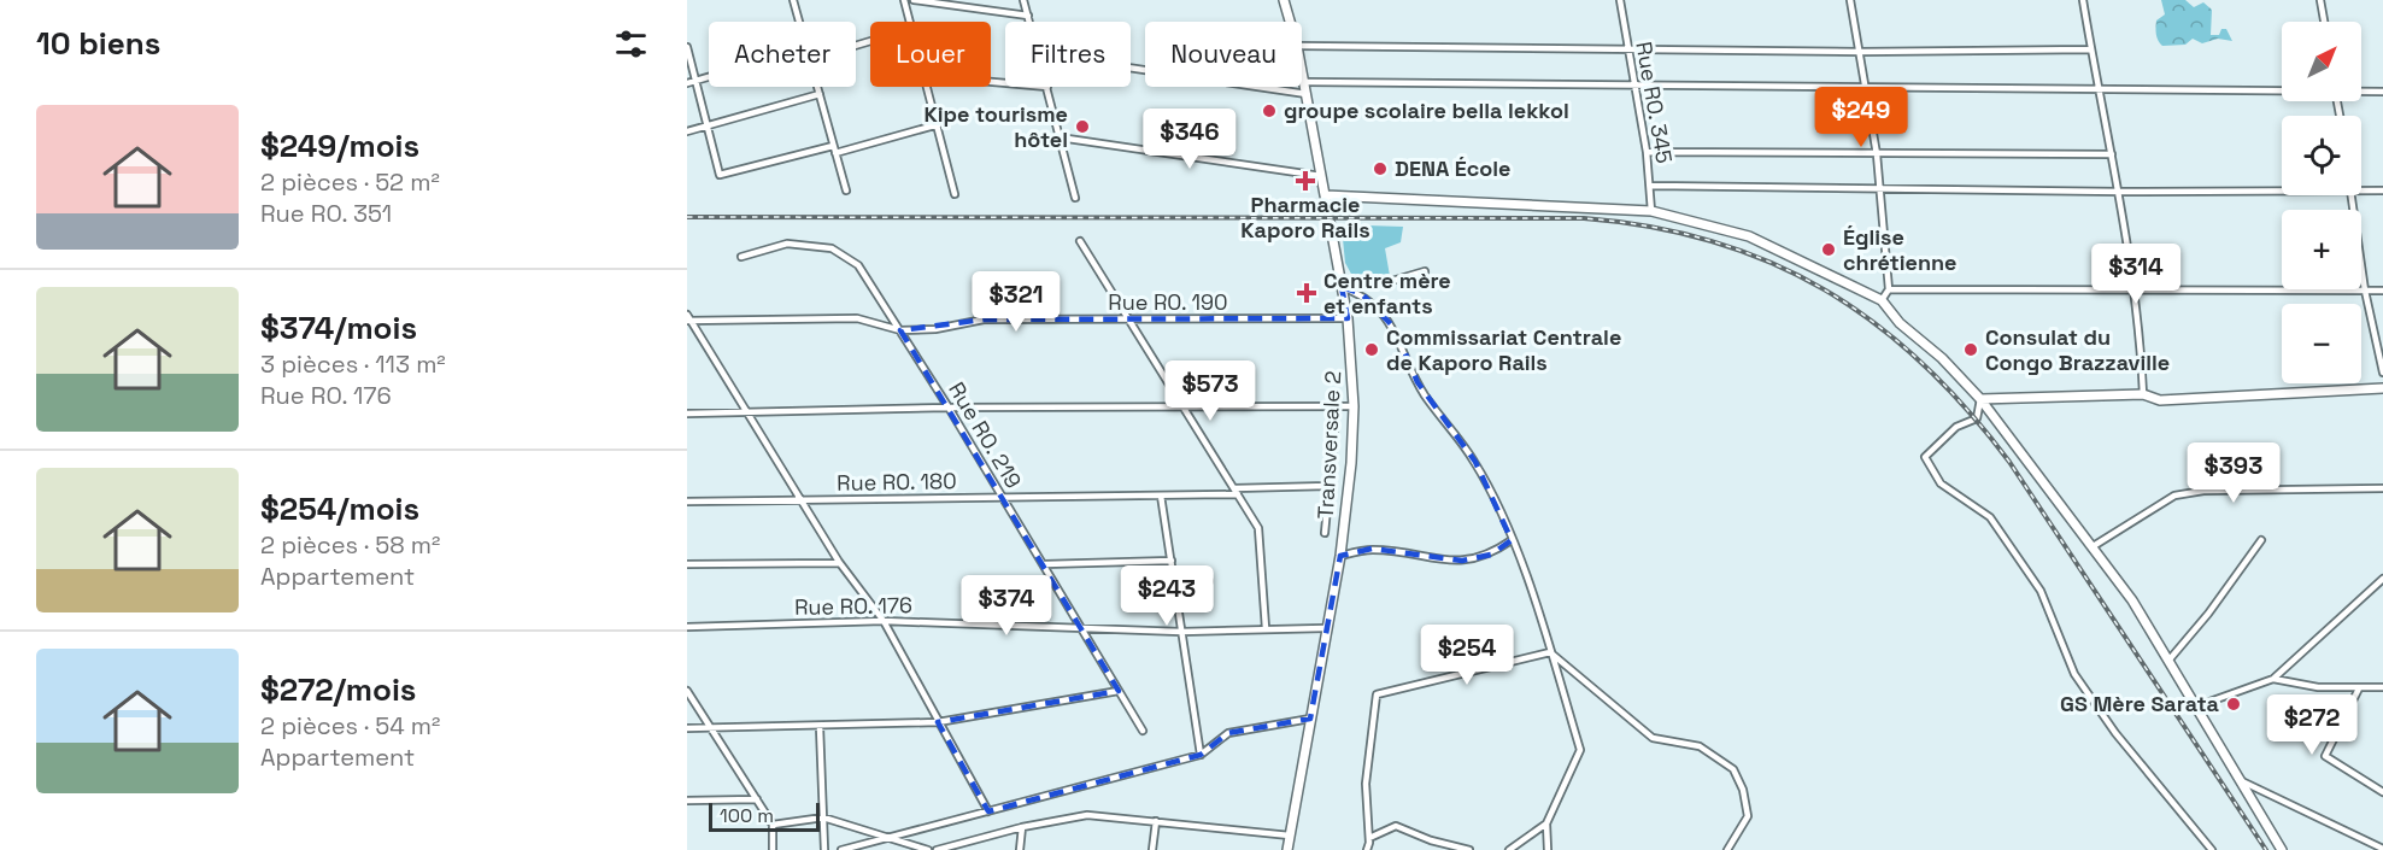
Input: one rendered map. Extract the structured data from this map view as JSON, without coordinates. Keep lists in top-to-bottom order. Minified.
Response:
{"streets":{"street":["Rue RO. 345","Rue RO. 190","Rue RO. 219","Transversale 2","Rue RO. 180","Rue RO. 176"]},"crossings":[["Rue RO. 190","Rue RO. 219"],["Rue RO. 190","Transversale 2"],["Rue RO. 219","Rue RO. 180"],["Rue RO. 219","Rue RO. 176"],["Transversale 2","Rue RO. 176"]],"places":{"other":["groupe scolaire bella lekkol","Kipe tourisme hôtel","DENA École","Église chrétienne","Commissariat Centrale de Kaporo Rails","Consulat du Congo Brazzaville","GS Mère Sarata"],"health":["Pharmacie Kaporo Rails","Centre mère et enfants"]},"scale_bar":"100 m","north":"top right","page":{"heading":"10 biens","map_buttons":["+","−"],"chip":["Acheter","Louer","Filtres","Nouveau"],"list":[{"name":"$249/mois","note":"2 pièces · 52 m² · Rue RO. 351"},{"name":"$374/mois","note":"3 pièces · 113 m² · Rue RO. 176"},{"name":"$254/mois","note":"2 pièces · 58 m² · Appartement"},{"name":"$272/mois","note":"2 pièces · 54 m² · Appartement"}],"price":["$249","$346","$314","$321","$573","$393","$243","$374","$254","$272"],"scale":"100 m"}}
